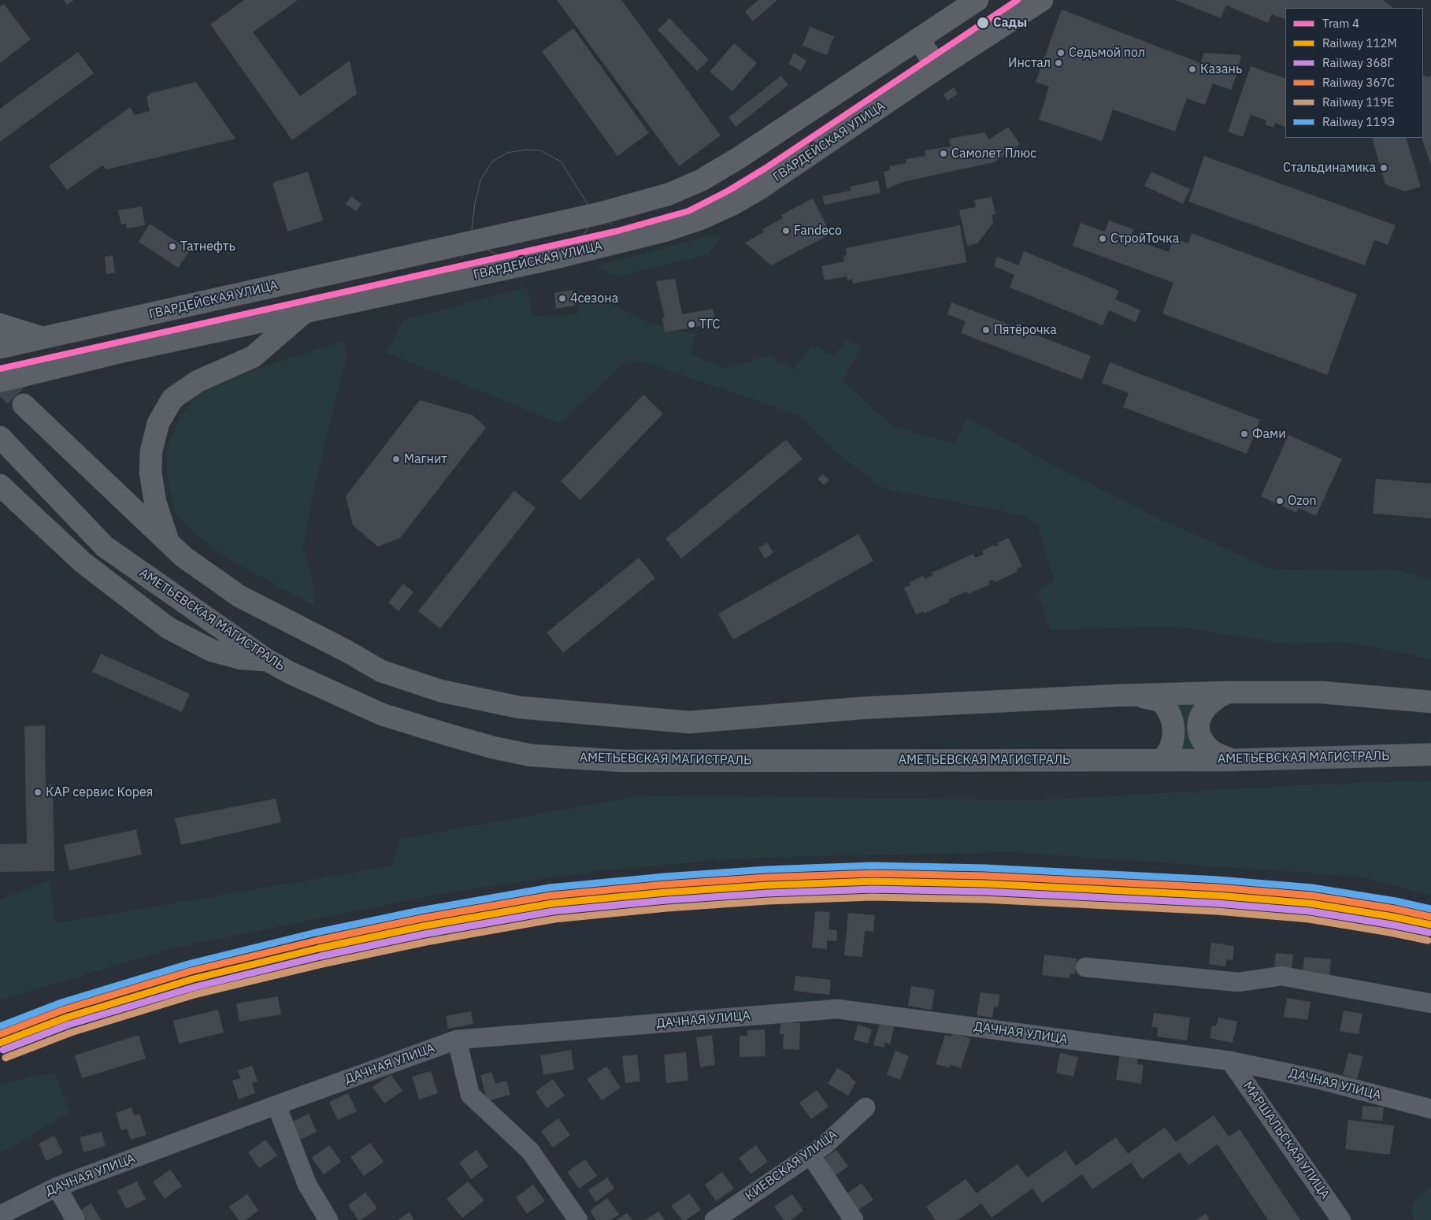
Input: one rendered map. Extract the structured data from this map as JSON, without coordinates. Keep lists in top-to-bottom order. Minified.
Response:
{"streets":{"main road":["ГВАРДЕЙСКАЯ УЛИЦА","АМЕТЬЕВСКАЯ МАГИСТРАЛЬ"],"street":["ДАЧНАЯ УЛИЦА","МАРШАЛЬСКАЯ УЛИЦА","КИЕВСКАЯ УЛИЦА"]},"crossings":[["ДАЧНАЯ УЛИЦА","МАРШАЛЬСКАЯ УЛИЦА"]],"places":["Сады","Седьмой пол","Инстал","Казань","Самолет Плюс","Стальдинамика","Fandeco","СтройТочка","Татнефть","4сезона","ТГС","Пятёрочка","Фами","Магнит","Ozon","КАР сервис Корея"],"lines":["tram line 4","rail line 119Э","rail line 367С","rail line 112М","rail line 368Г","rail line 119Е"],"legend":["Tram 4","Railway 112М","Railway 368Г","Railway 367С","Railway 119Е","Railway 119Э"]}
